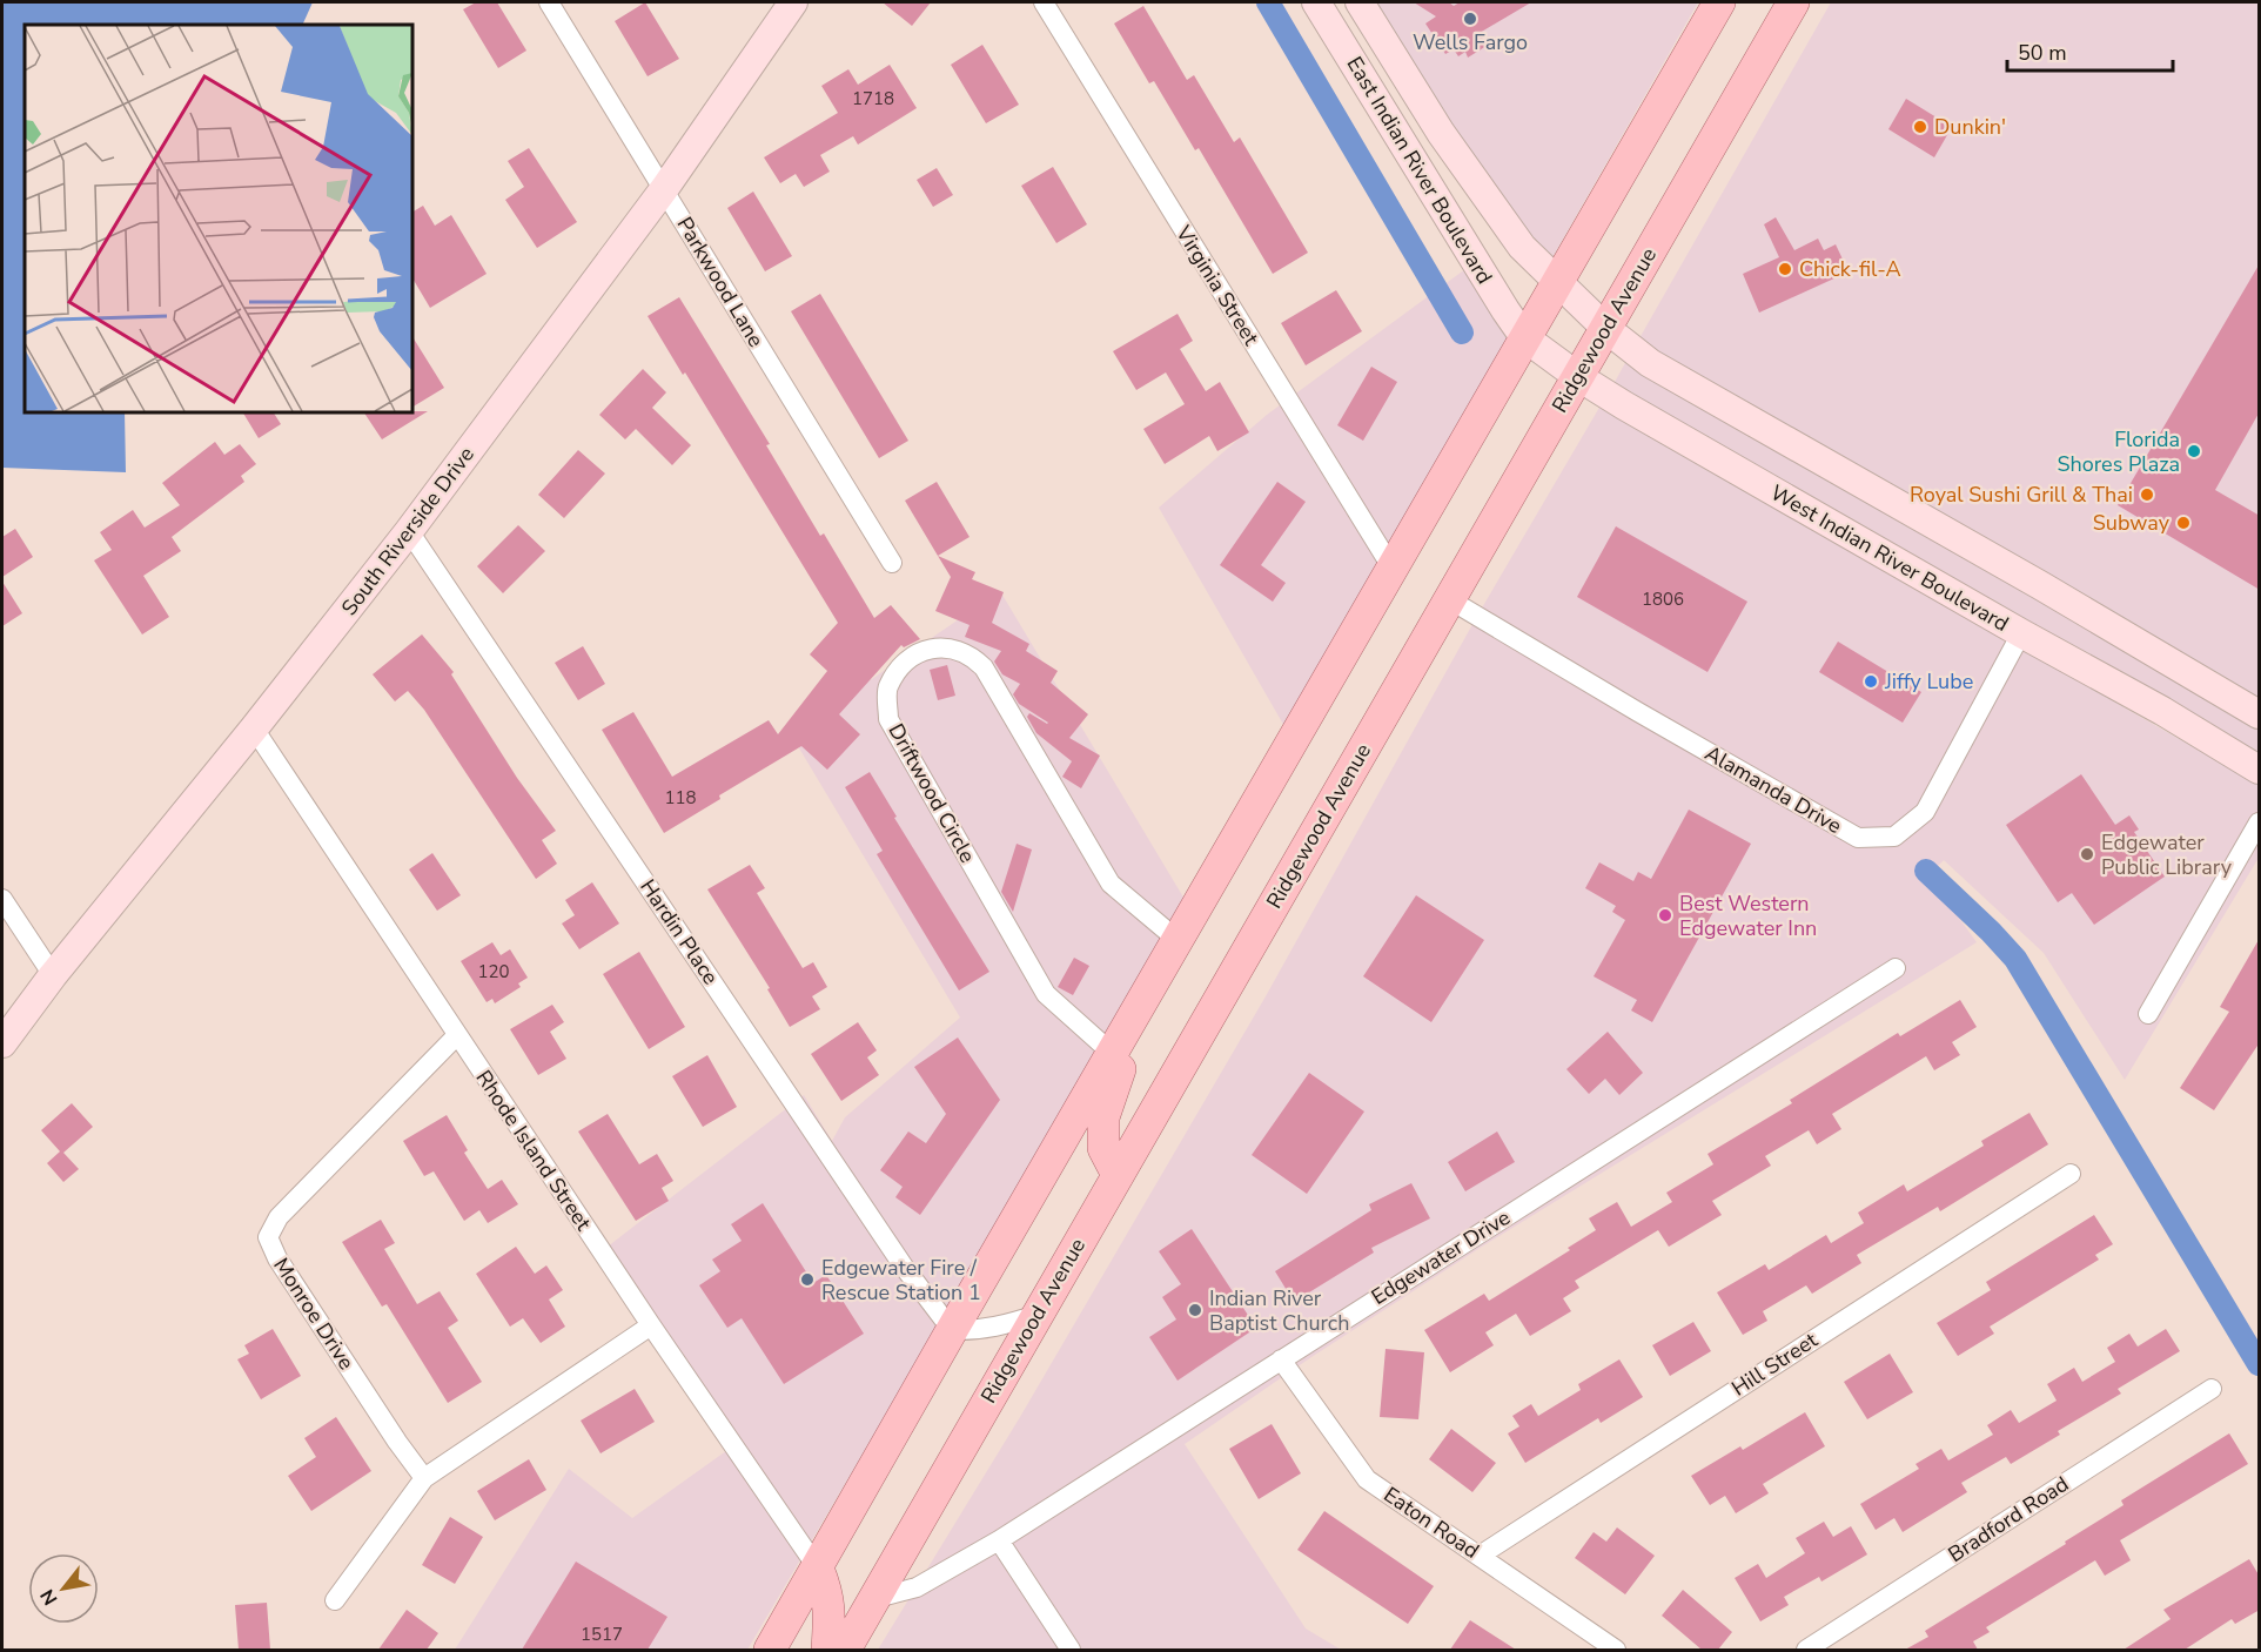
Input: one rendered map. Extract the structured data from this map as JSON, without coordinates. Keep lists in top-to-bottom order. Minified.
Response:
{"streets":{"main road":["Ridgewood Avenue"],"street":["East Indian River Boulevard","Parkwood Lane","Virginia Street","South Riverside Drive","West Indian River Boulevard","Alamanda Drive","Driftwood Circle","Hardin Place","Rhode Island Street","Edgewater Drive","Monroe Drive","Hill Street","Bradford Road","Eaton Road"]},"crossings":[["East Indian River Boulevard","West Indian River Boulevard"],["Parkwood Lane","South Riverside Drive"],["Ridgewood Avenue","West Indian River Boulevard"],["Ridgewood Avenue","Alamanda Drive"],["Ridgewood Avenue","Edgewater Drive"],["South Riverside Drive","Hardin Place"],["South Riverside Drive","Rhode Island Street"],["West Indian River Boulevard","Alamanda Drive"],["Rhode Island Street","Monroe Drive"],["Edgewater Drive","Eaton Road"],["Hill Street","Eaton Road"]],"places":["Wells Fargo","Dunkin'","Chick-fil-A","Florida Shores Plaza","Royal Sushi Grill & Thai","Subway","Jiffy Lube","Edgewater Public Library","Best Western Edgewater Inn","Edgewater Fire / Rescue Station 1","Indian River Baptist Church"],"house_numbers":["1718","1806","118","120","1517"],"scale_bar":"50 m","north":"bottom left"}
